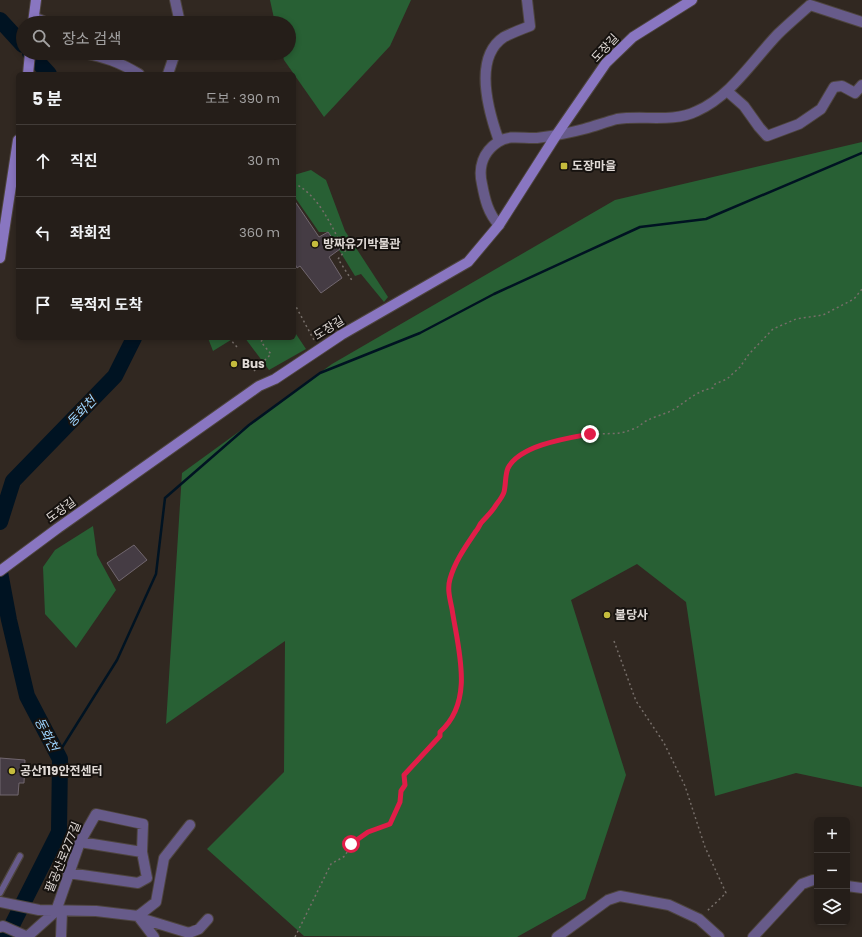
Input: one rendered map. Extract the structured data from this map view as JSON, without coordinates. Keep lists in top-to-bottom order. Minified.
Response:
{"streets":{"street":["도장길","팔공산로277길"]},"water":["동화천"],"places":{"transit":["도장마을"],"other":["방짜유기박물관","Bus","불당사","공산119안전센터"]},"page":{"search":"장소 검색","heading":["5 분","도보 · 390 m"],"list":[["직진","30 m"],["좌회전","360 m"],"목적지 도착"],"map_buttons":["+","−"]}}
